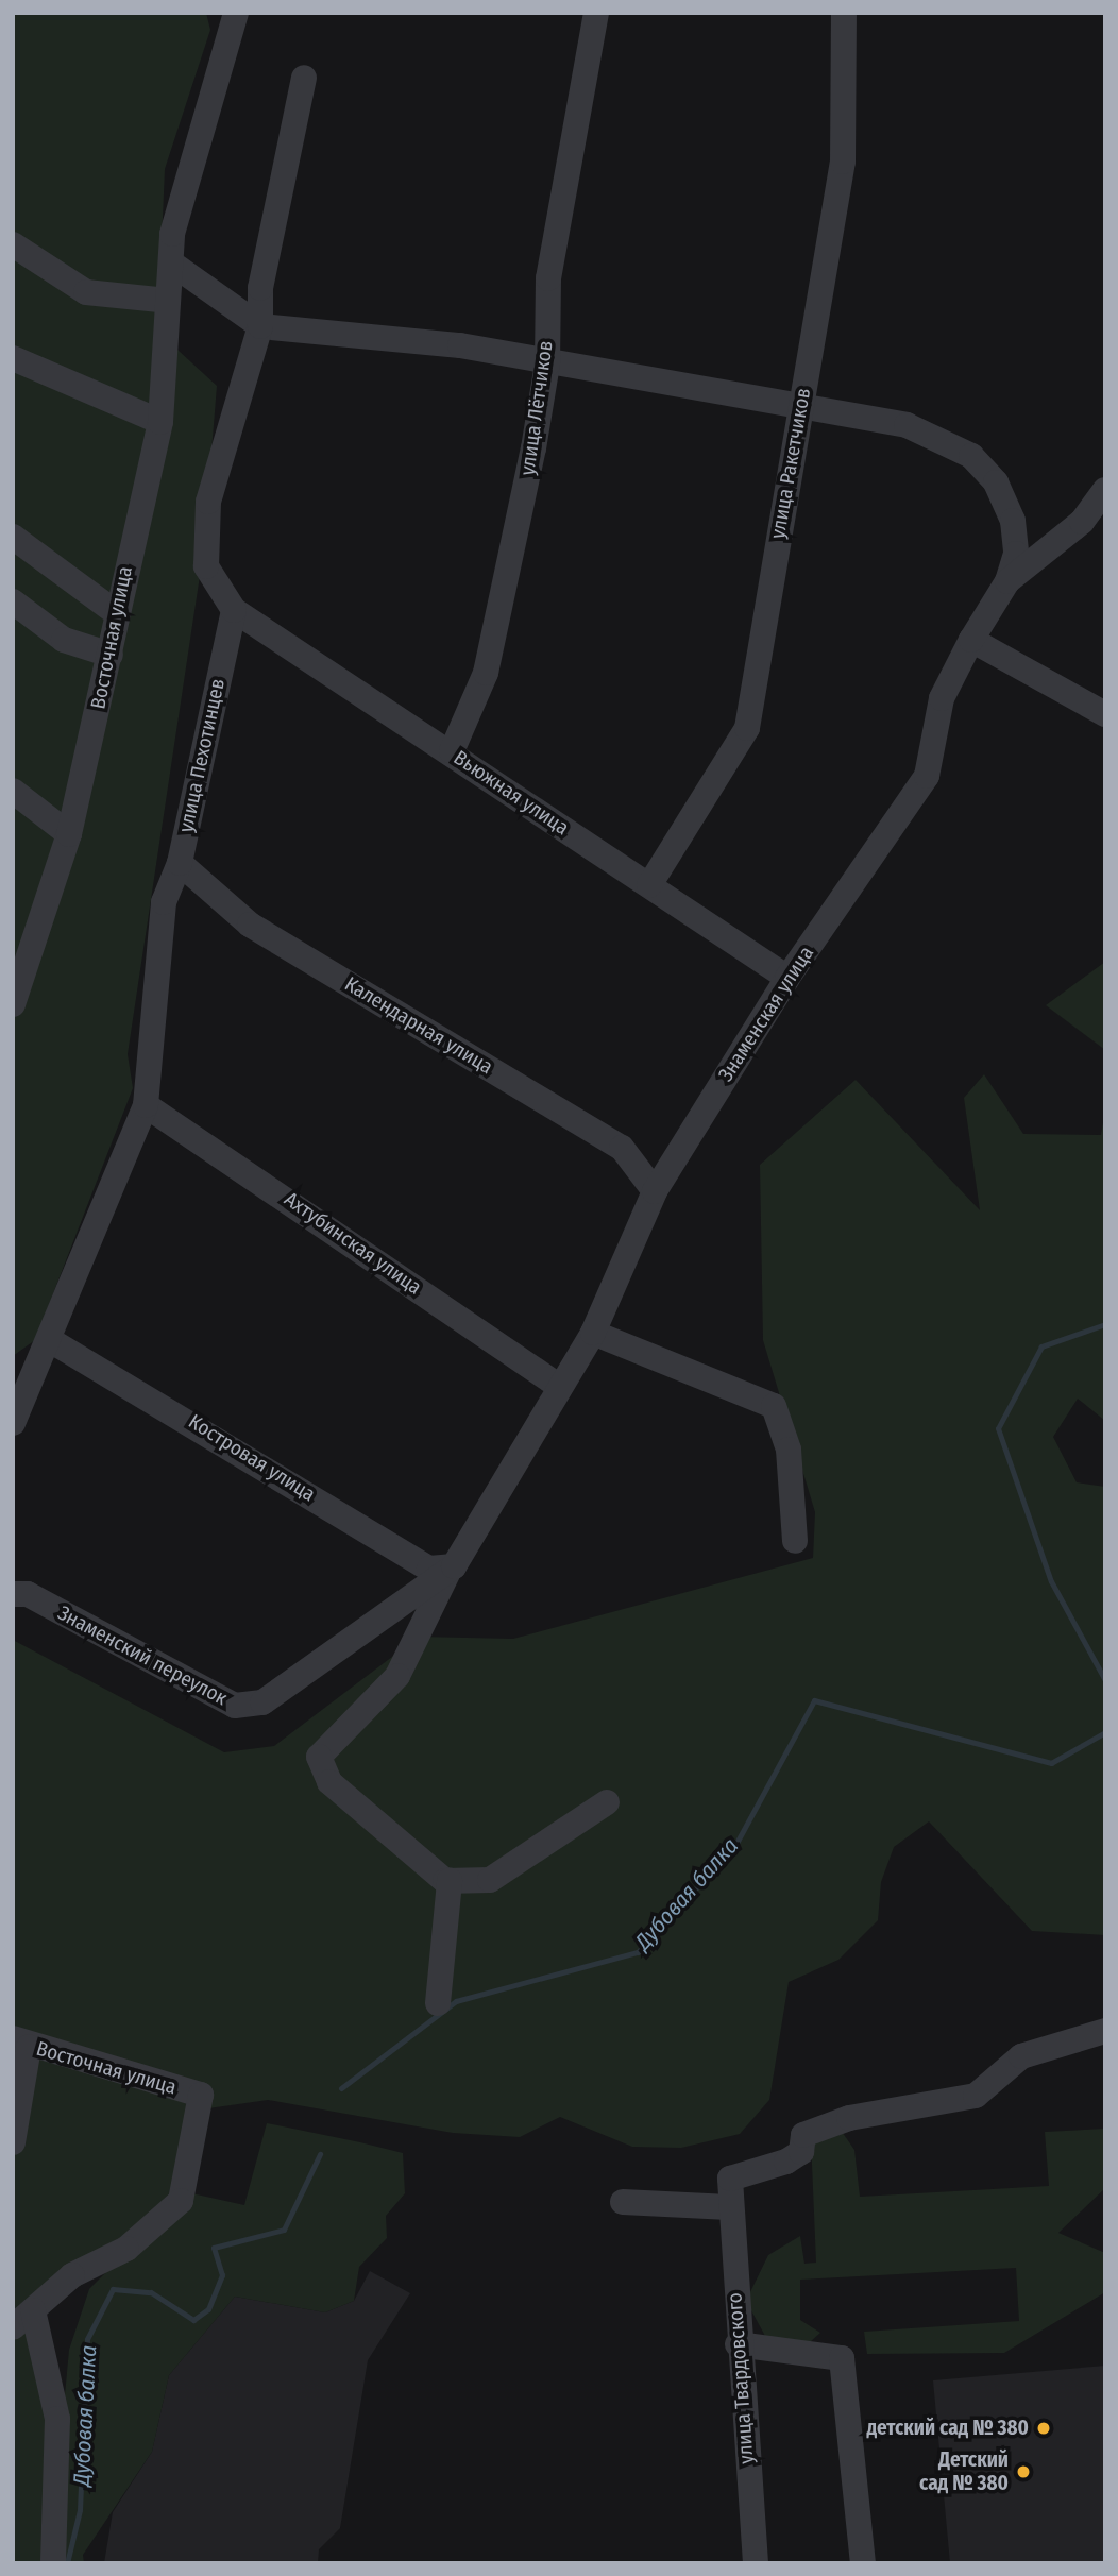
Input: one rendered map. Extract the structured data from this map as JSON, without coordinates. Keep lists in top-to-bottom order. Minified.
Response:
{"streets":{"street":["улица Лётчиков","улица Ракетчиков","Восточная улица","улица Пехотинцев","Вьюжная улица","Знаменская улица","Календарная улица","Ахтубинская улица","Костровая улица","Знаменский переулок","улица Твардовского"]},"crossings":[["улица Лётчиков","Вьюжная улица"],["улица Ракетчиков","Вьюжная улица"],["улица Пехотинцев","Вьюжная улица"],["улица Пехотинцев","Календарная улица"],["улица Пехотинцев","Ахтубинская улица"],["улица Пехотинцев","Костровая улица"],["Вьюжная улица","Знаменская улица"],["Знаменская улица","Календарная улица"],["Знаменская улица","Ахтубинская улица"],["Знаменская улица","Костровая улица"],["Знаменская улица","Знаменский переулок"],["Костровая улица","Знаменский переулок"]],"water":["Дубовая балка"],"places":["детский сад № 380","Детский сад № 380"]}
